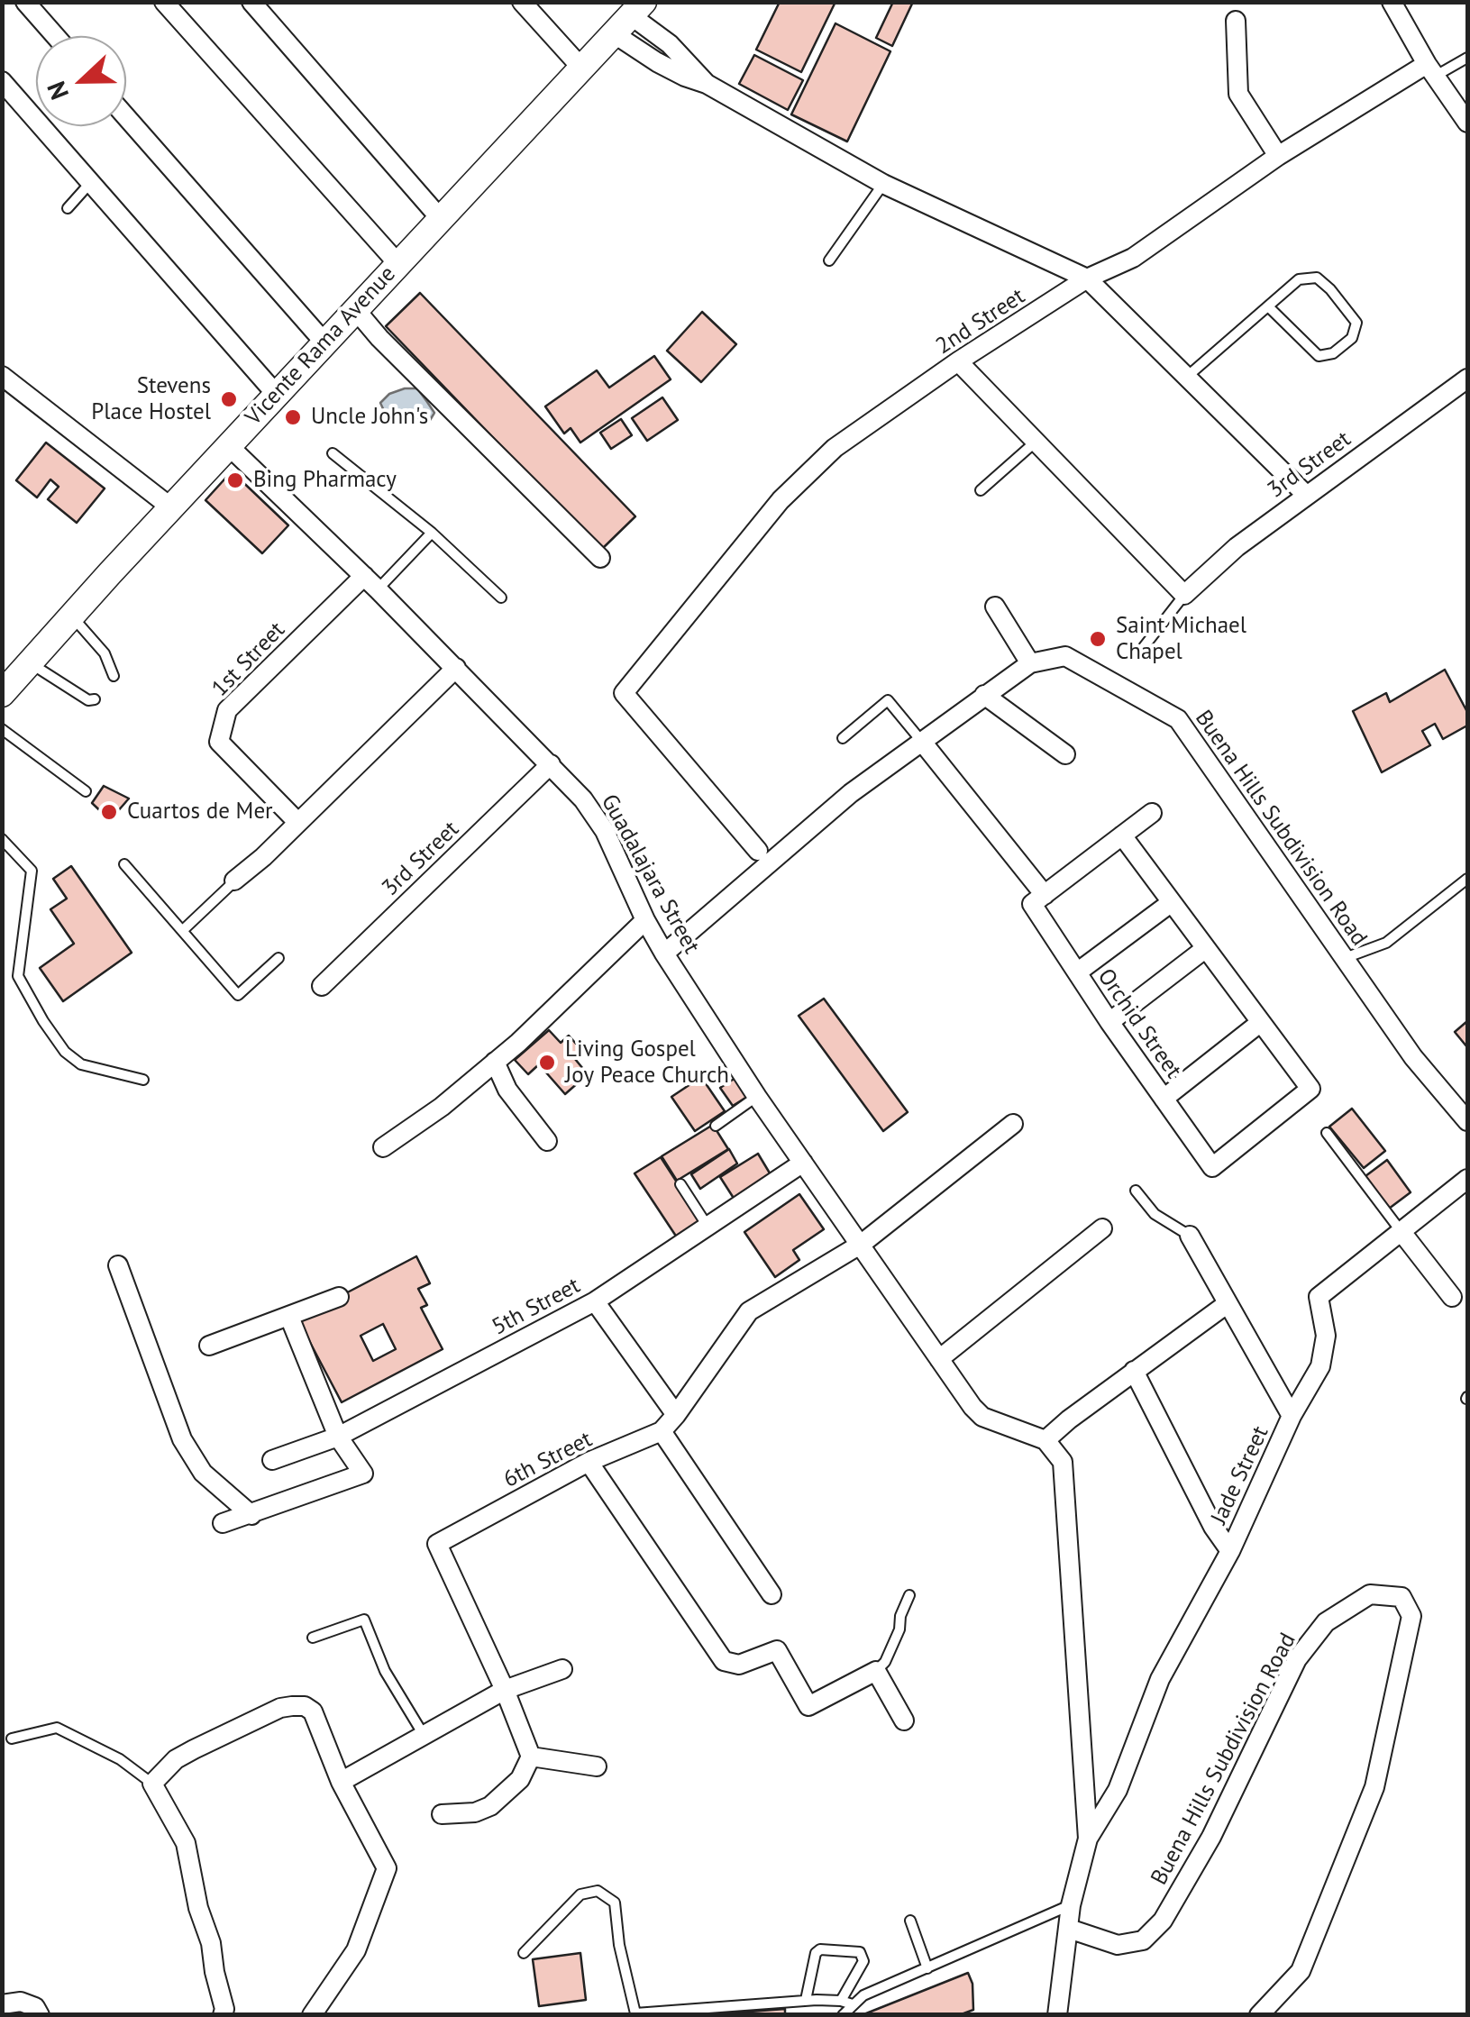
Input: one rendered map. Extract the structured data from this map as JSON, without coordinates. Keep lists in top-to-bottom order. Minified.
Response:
{"streets":{"main road":["Vicente Rama Avenue"],"street":["2nd Street","3rd Street","1st Street","Buena Hills Subdivision Road","Guadalajara Street","Orchid Street","5th Street","6th Street","Jade Street"]},"crossings":[["Vicente Rama Avenue","Guadalajara Street"],["3rd Street","Guadalajara Street"],["1st Street","Guadalajara Street"],["Guadalajara Street","5th Street"],["Guadalajara Street","6th Street"]],"places":["Stevens Place Hostel","Uncle John's","Bing Pharmacy","Saint Michael Chapel","Cuartos de Mer","Living Gospel Joy Peace Church"],"north":"left"}
